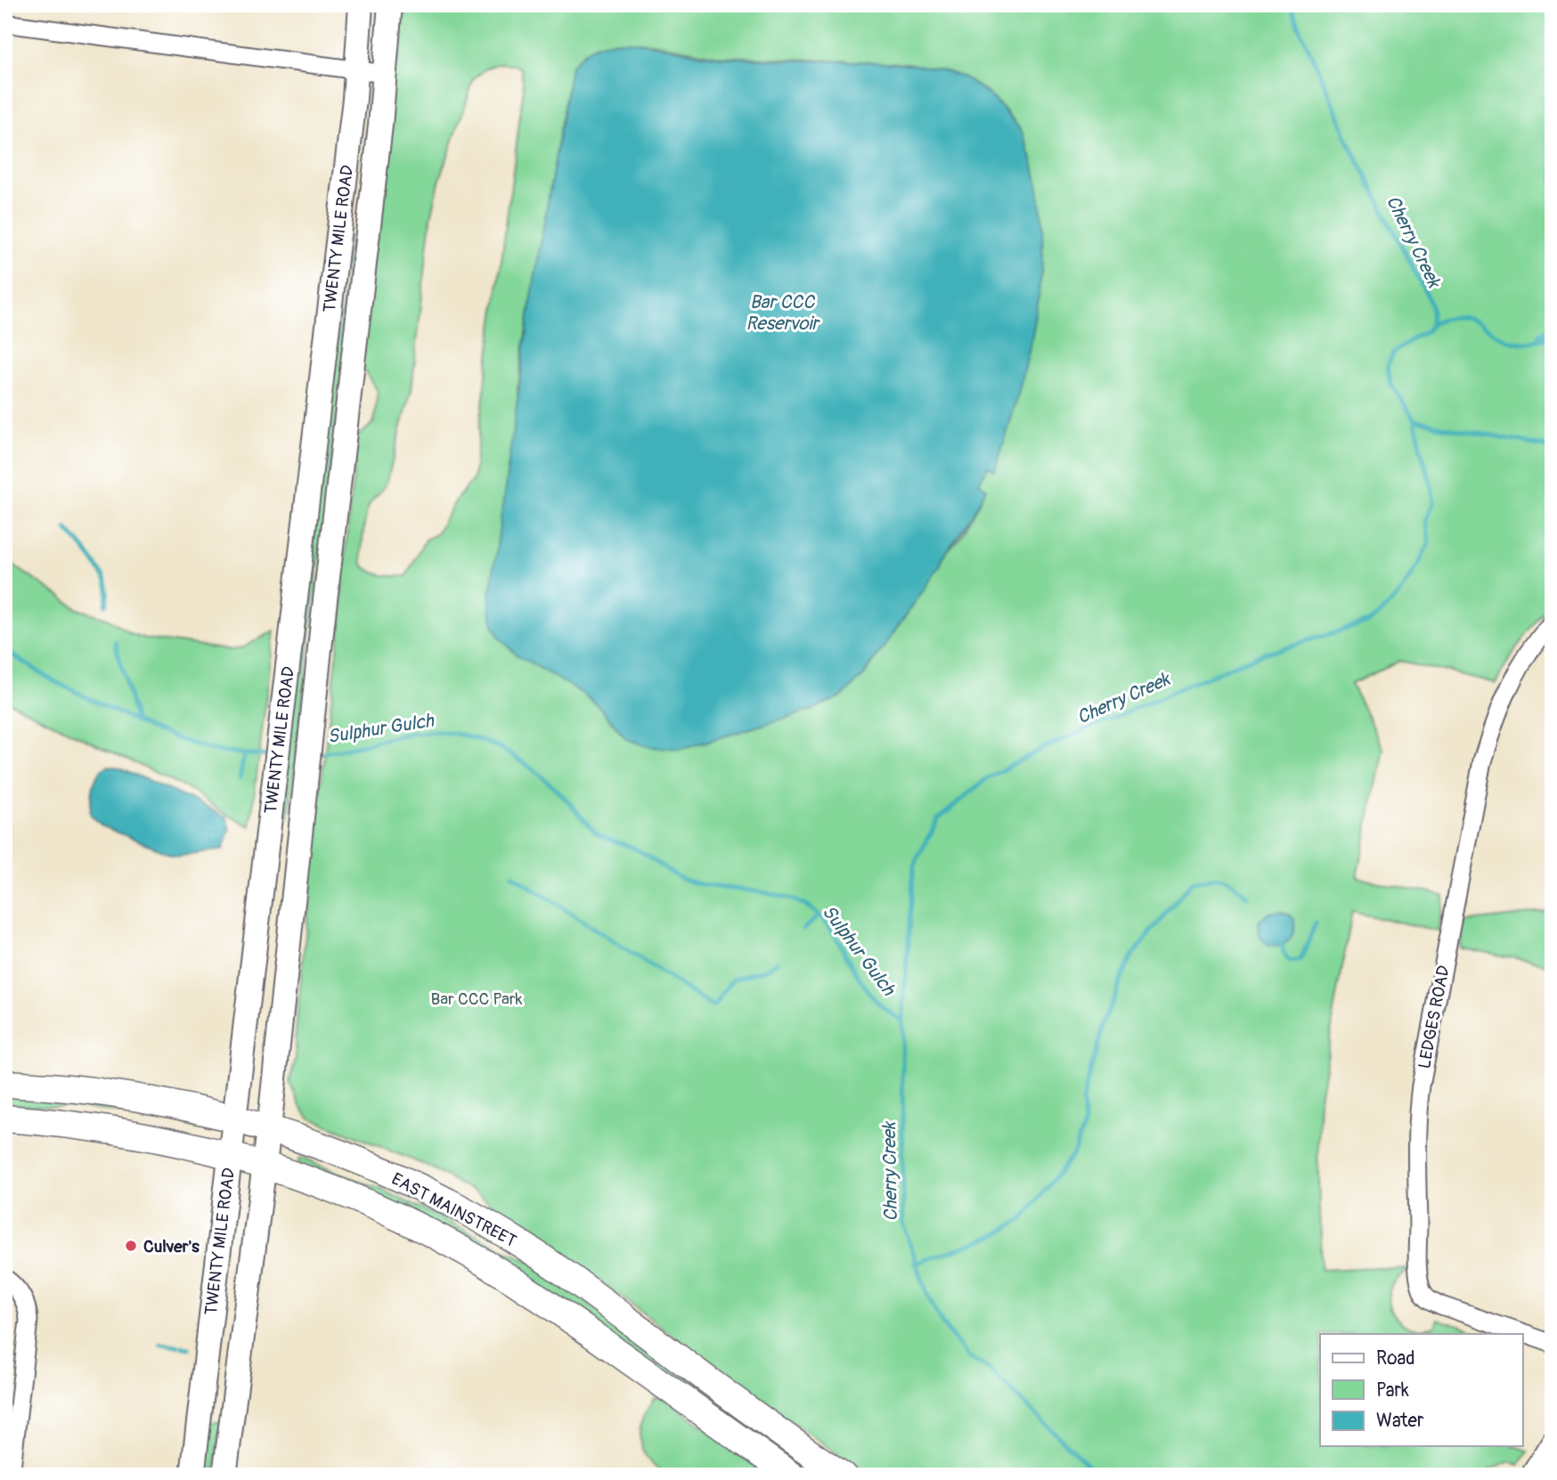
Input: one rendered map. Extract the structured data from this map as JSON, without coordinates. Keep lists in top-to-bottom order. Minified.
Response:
{"streets":{"main road":["TWENTY MILE ROAD","EAST MAINSTREET"],"street":["LEDGES ROAD"]},"crossings":[["TWENTY MILE ROAD","EAST MAINSTREET"]],"water":["Cherry Creek","Bar CCC Reservoir","Sulphur Gulch"],"parks":["Bar CCC Park"],"places":["Culver's"],"legend":["Road","Park","Water"]}
